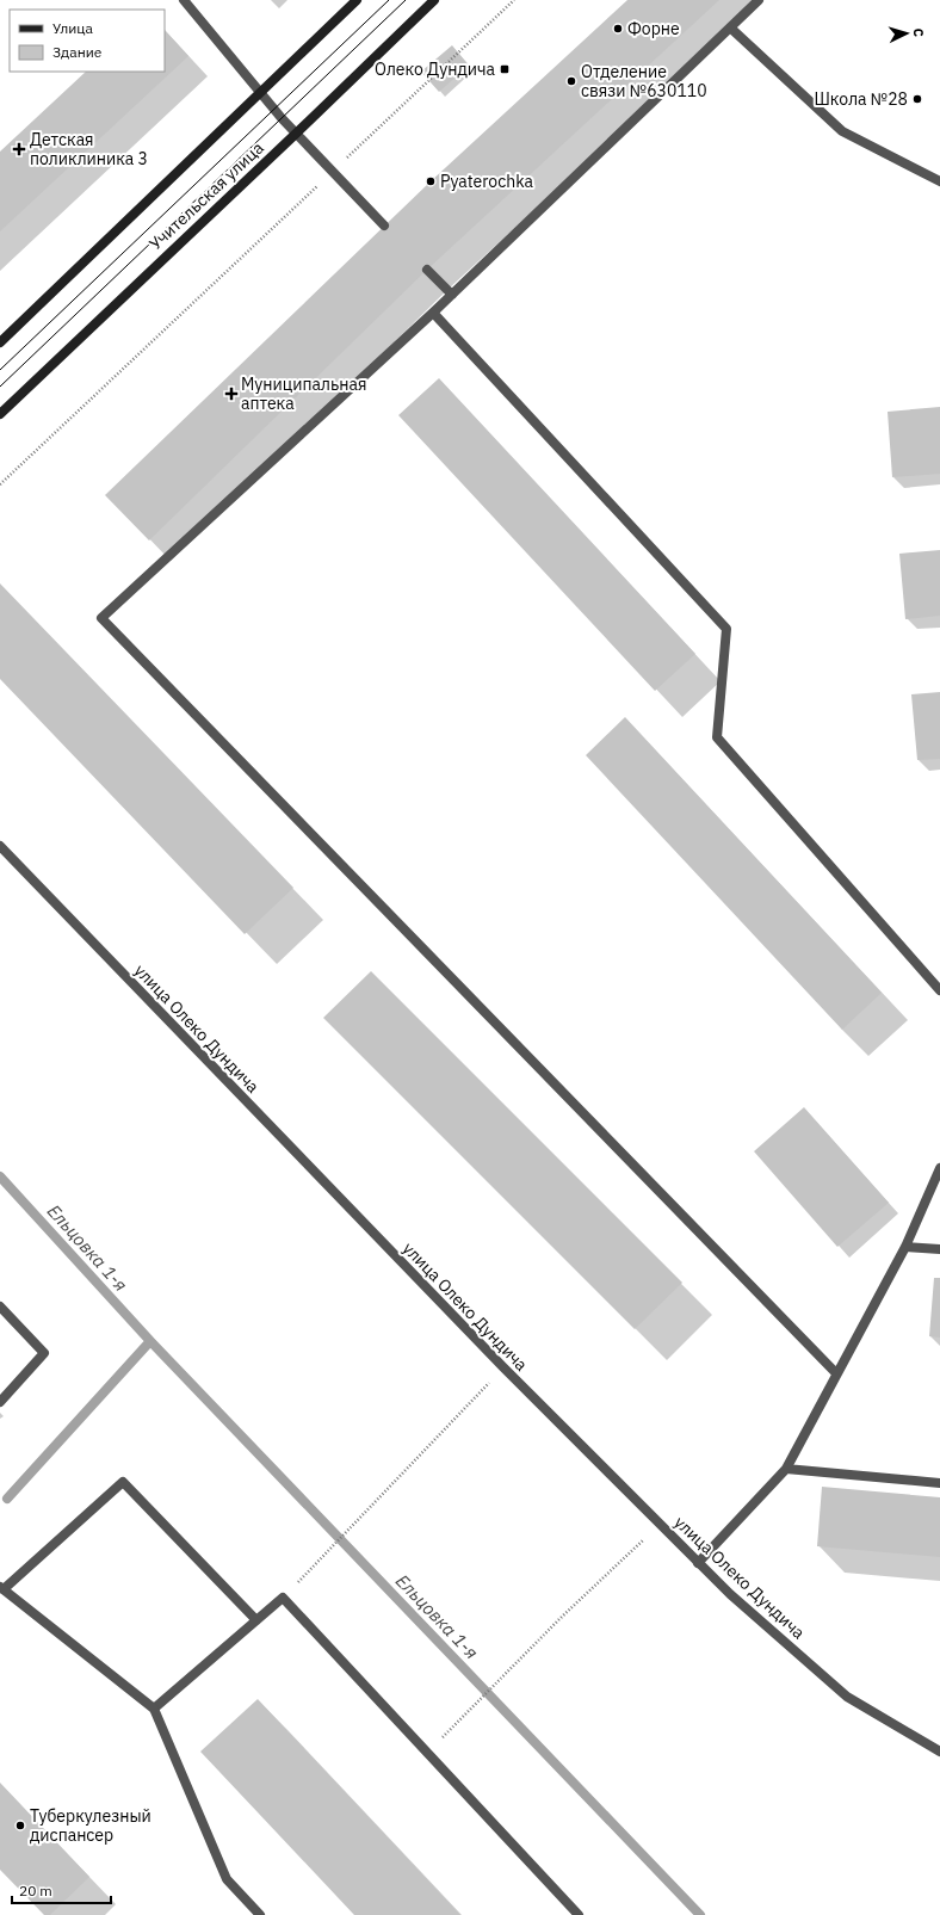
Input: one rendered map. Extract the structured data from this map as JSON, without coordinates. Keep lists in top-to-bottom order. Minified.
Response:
{"streets":{"main road":["Учительская улица"],"street":["улица Олеко Дундича"]},"water":["Ельцовка 1-я"],"places":{"other":["Форне","Отделение связи №630110","Школа №28","Pyaterochka","Туберкулезный диспансер"],"transit":["Олеко Дундича"],"health":["Детская поликлиника 3","Муниципальная аптека"]},"legend":["Улица","Здание"],"scale_bar":"20 m","north":"right"}
